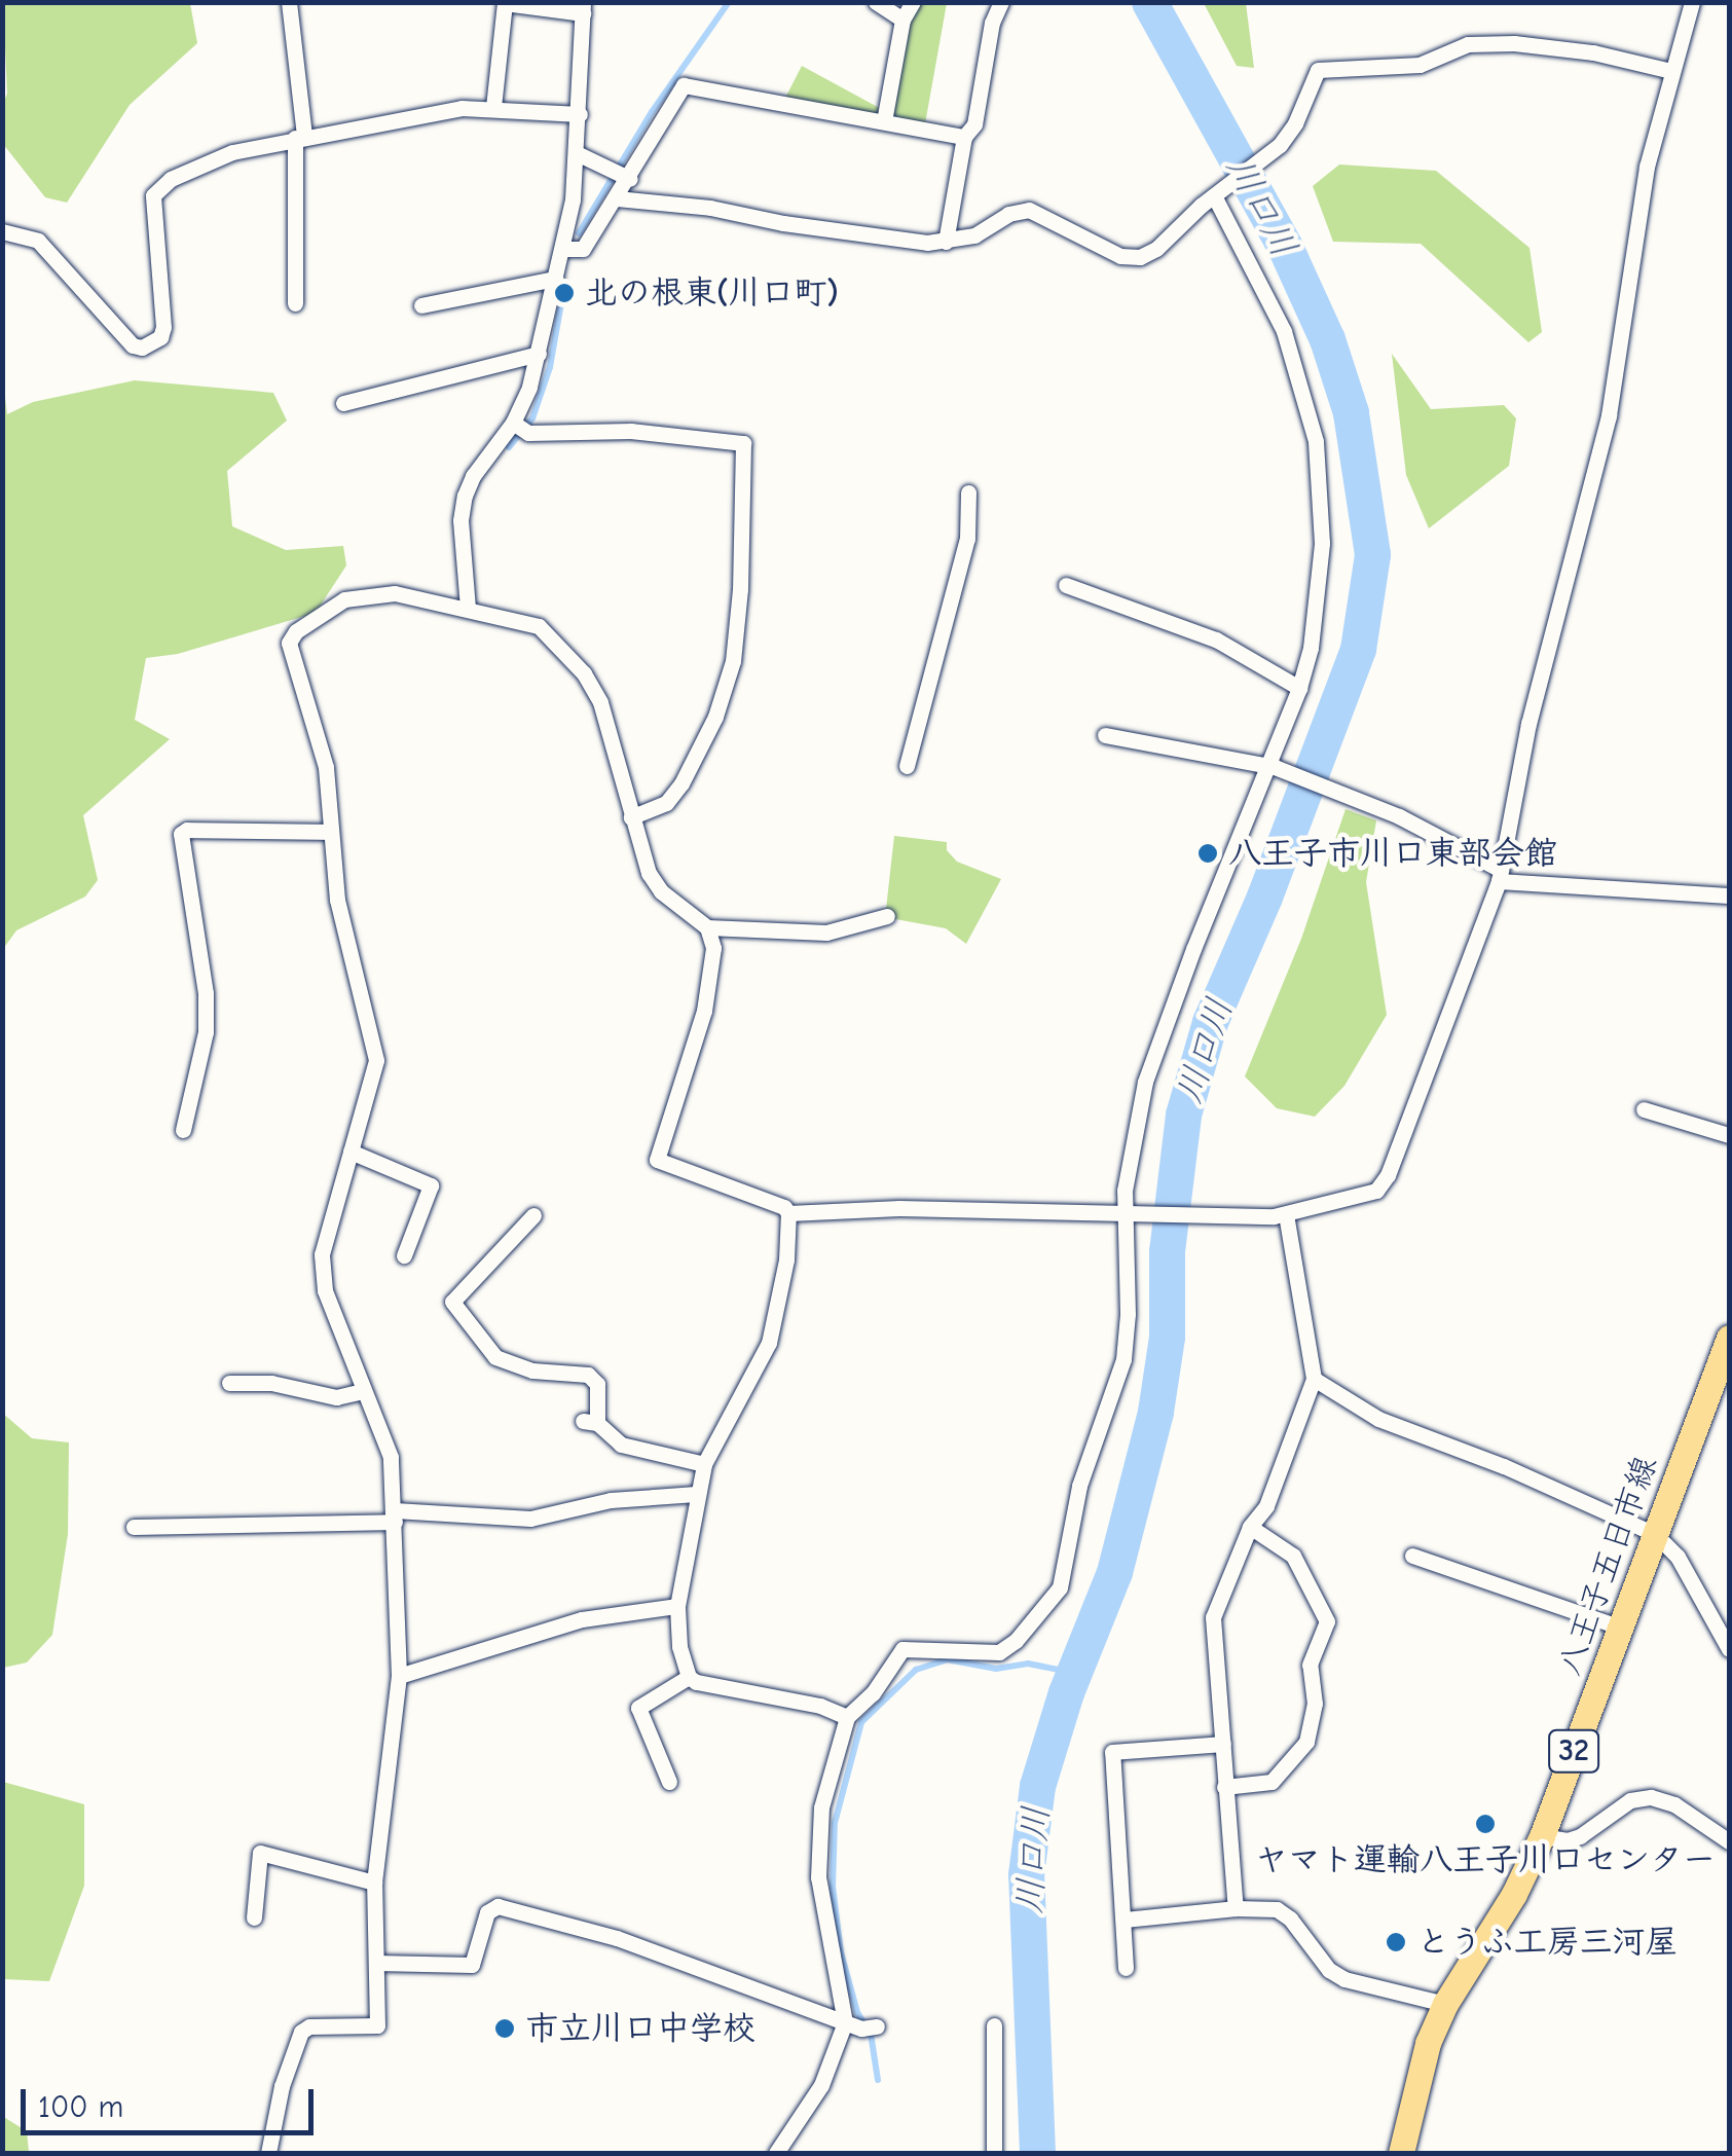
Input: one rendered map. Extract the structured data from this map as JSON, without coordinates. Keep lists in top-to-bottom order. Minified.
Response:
{"streets":{"main road":["八王子五日市線","32"]},"water":["川口川"],"places":["北の根東(川口町)","八王子市川口東部会館","ヤマト運輸八王子川口センター","とうふ工房三河屋","市立川口中学校"],"scale_bar":"100 m"}
